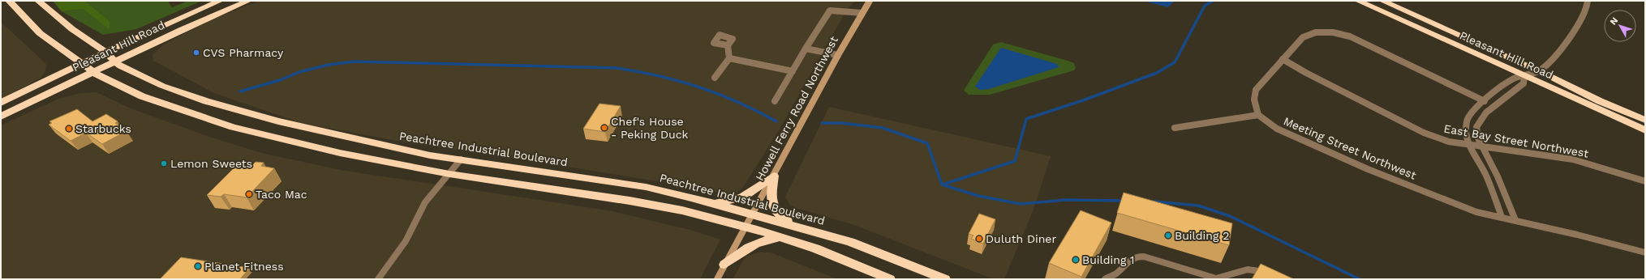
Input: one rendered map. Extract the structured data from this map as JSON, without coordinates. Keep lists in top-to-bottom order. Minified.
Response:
{"streets":{"highway":["Pleasant Hill Road","Peachtree Industrial Boulevard"],"street":["Howell Ferry Road Northwest","East Bay Street Northwest","Meeting Street Northwest"]},"crossings":[["Pleasant Hill Road","Peachtree Industrial Boulevard"],["Howell Ferry Road Northwest","Peachtree Industrial Boulevard"]],"places":["CVS Pharmacy","Chef's House - Peking Duck","Starbucks","Lemon Sweets","Taco Mac","Building 2","Duluth Diner","Building 1","Planet Fitness"],"north":"top left"}
